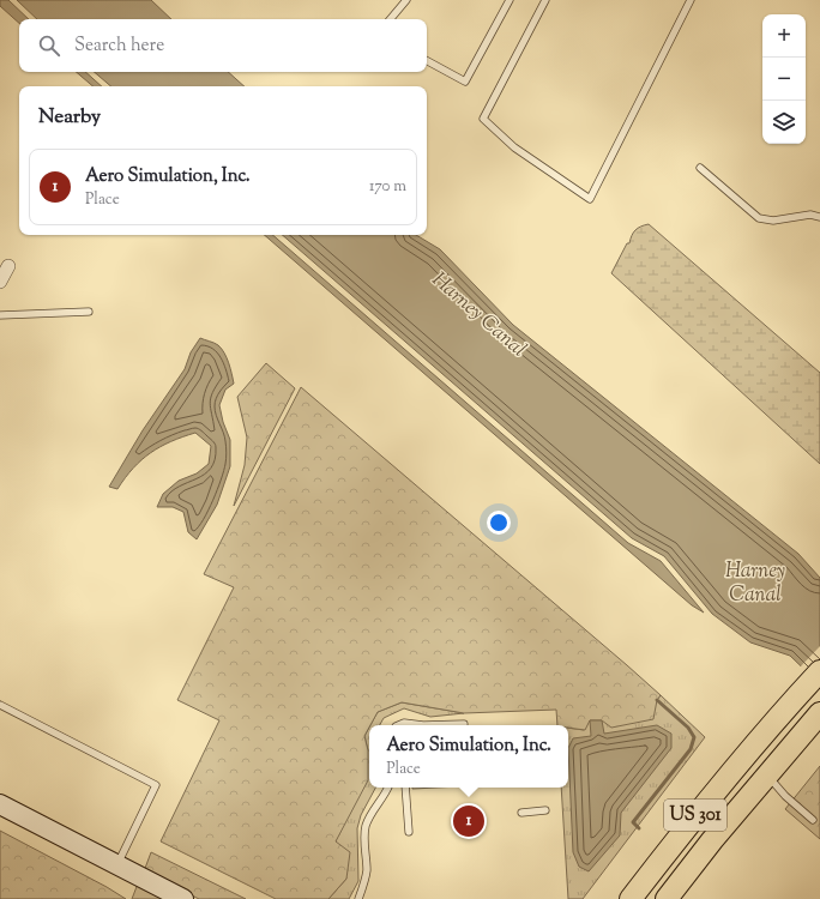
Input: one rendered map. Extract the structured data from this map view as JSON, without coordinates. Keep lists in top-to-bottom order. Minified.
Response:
{"streets":{"main road":["US 301"]},"water":["Harney Canal"],"page":{"map_buttons":["+","−"],"search":"Search here","heading":"Nearby","list":[{"mark":"1","name":"Aero Simulation, Inc.","note":"Place","value":"170 m"}],"popup":["Aero Simulation, Inc.","Place"],"pins":"1"}}
